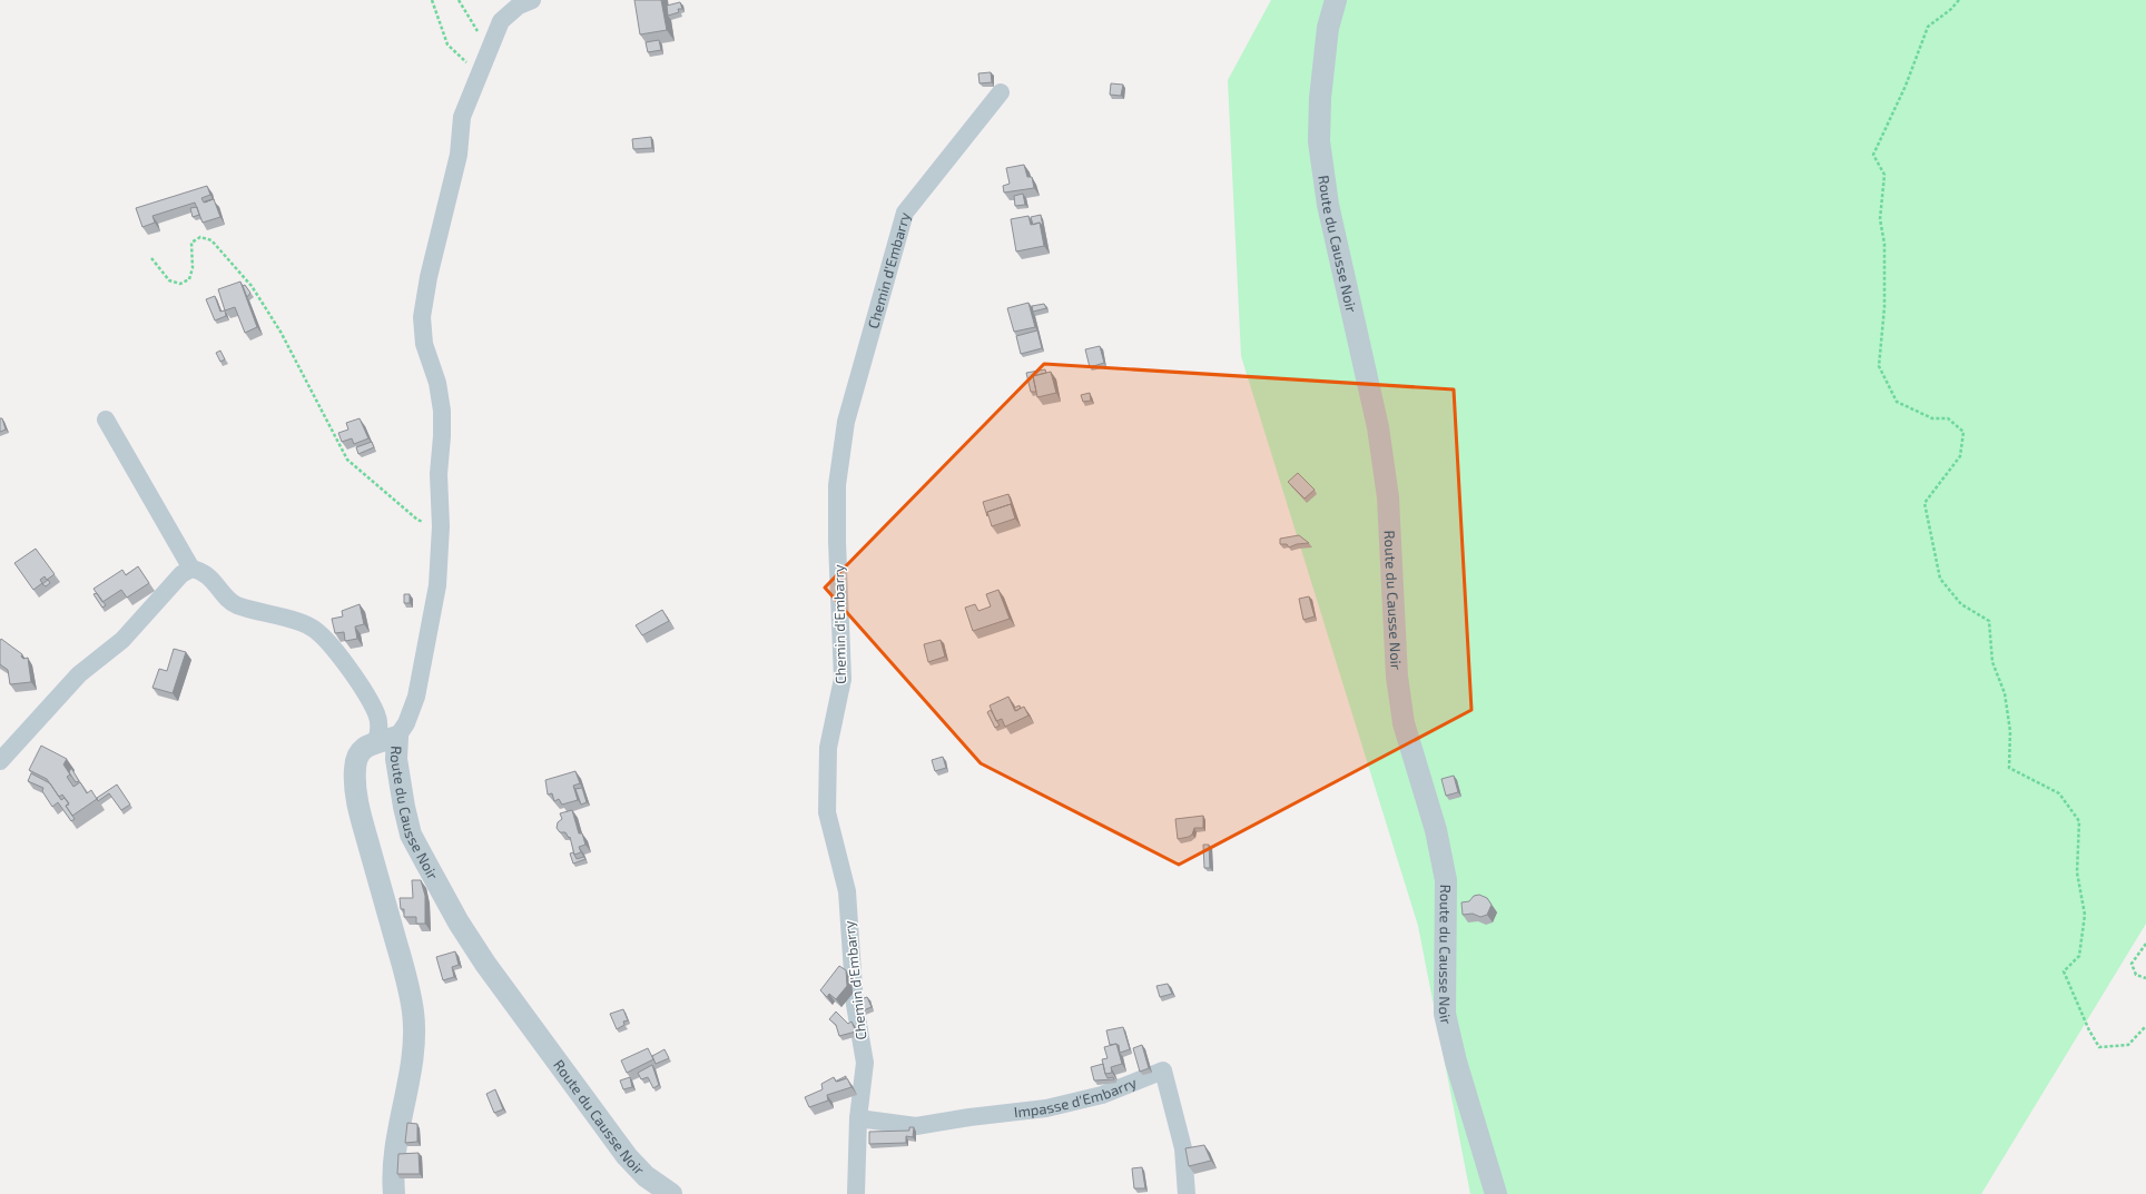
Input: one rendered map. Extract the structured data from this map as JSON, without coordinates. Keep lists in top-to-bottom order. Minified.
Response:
{"streets":{"street":["Route du Causse Noir","Chemin d'Embarry","Impasse d'Embarry"]},"crossings":[["Chemin d'Embarry","Impasse d'Embarry"]]}
